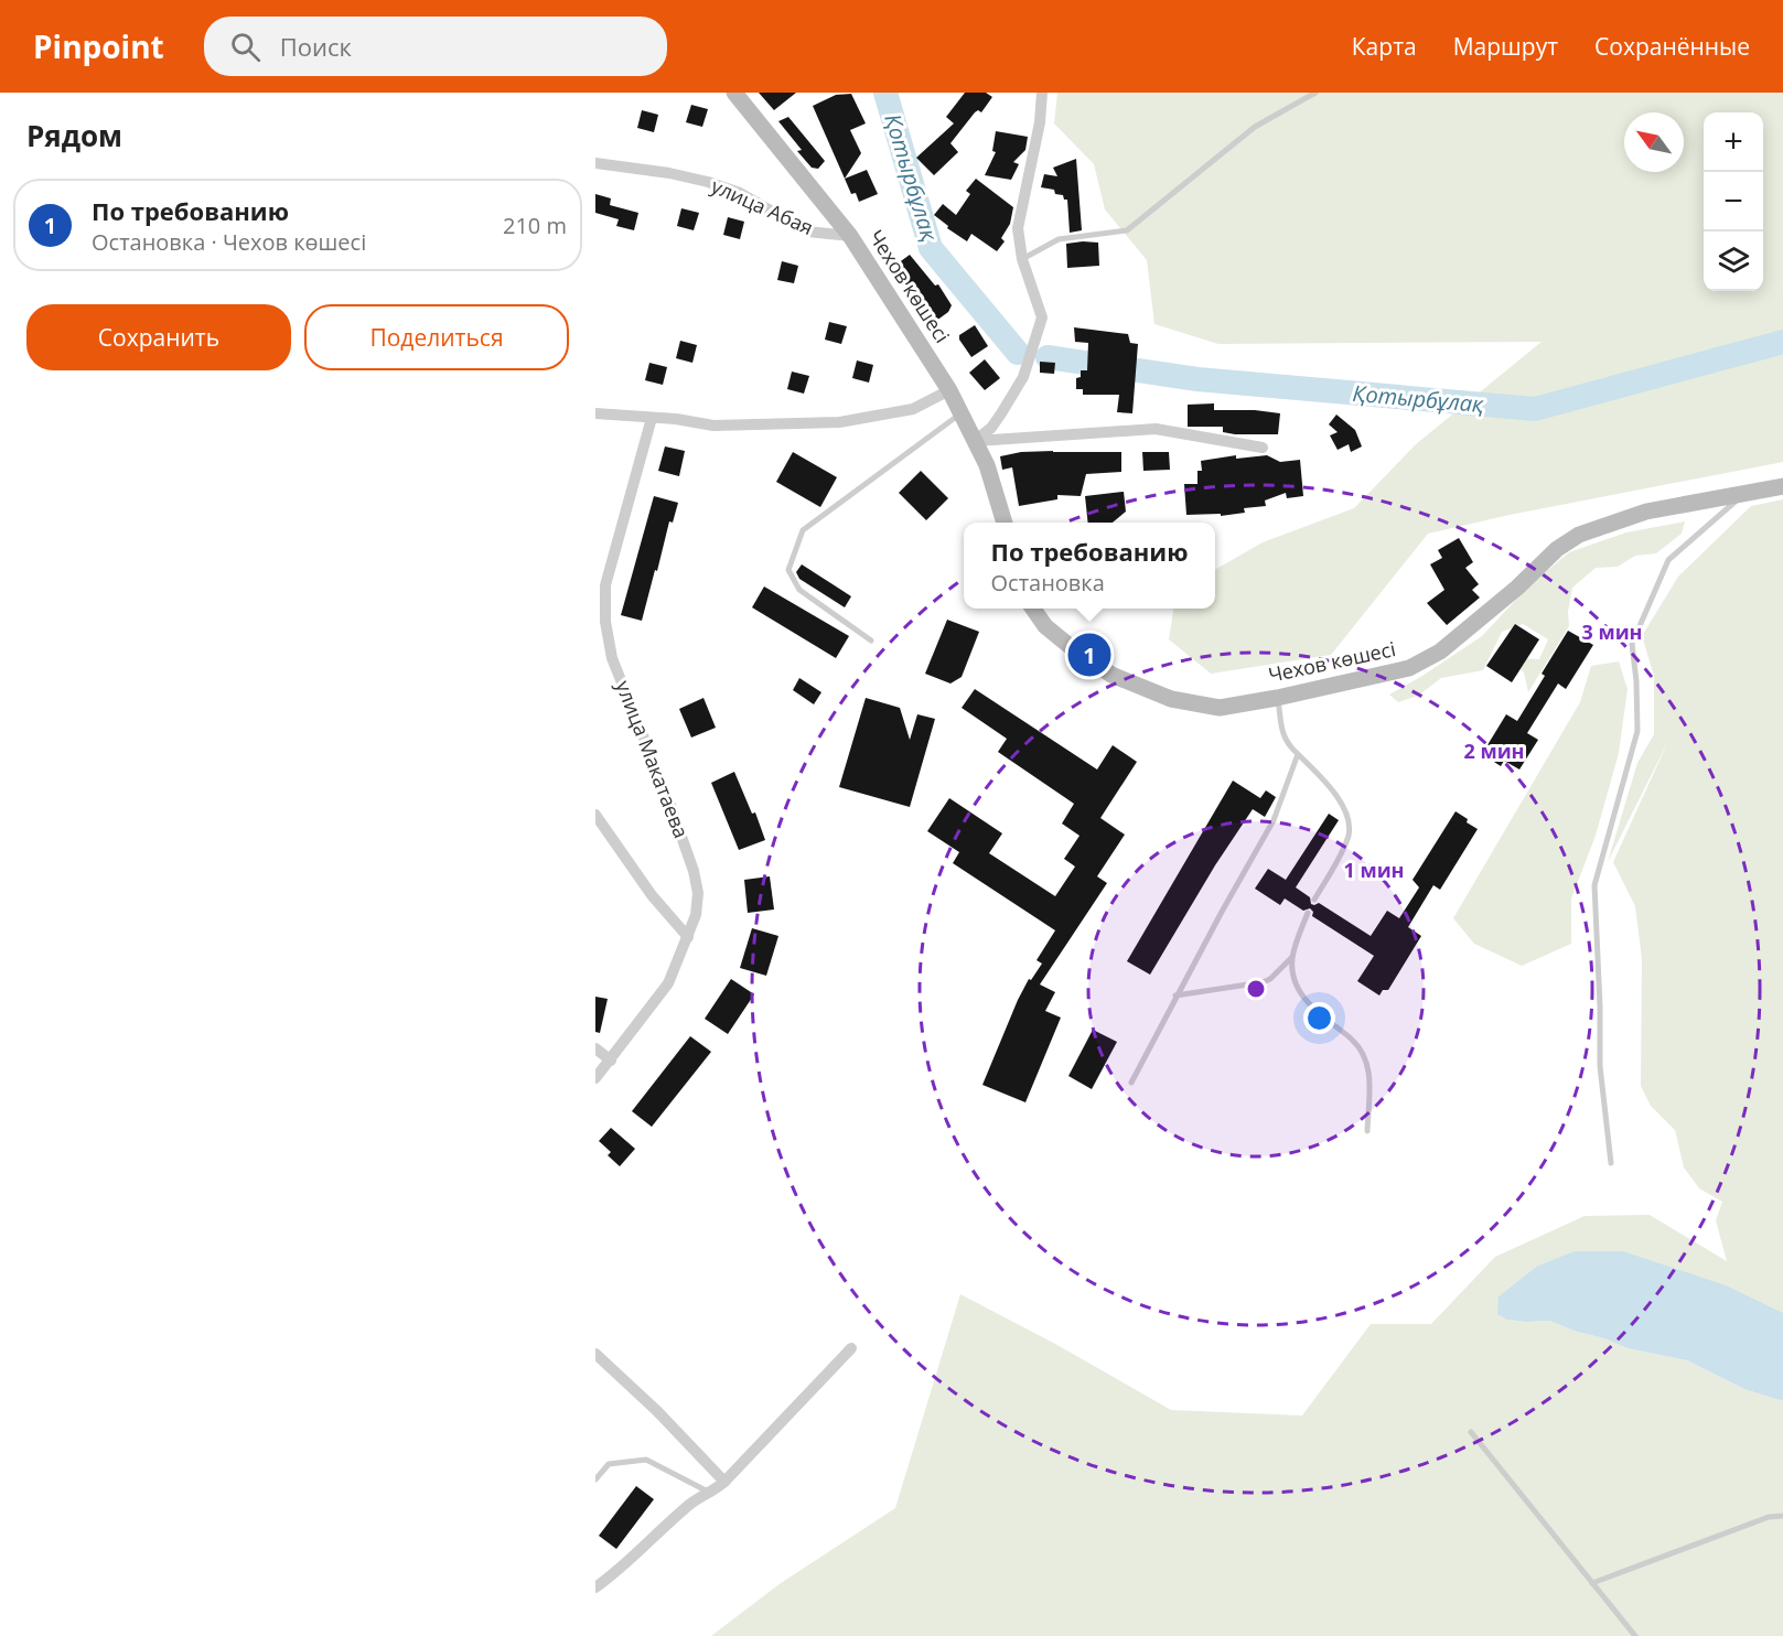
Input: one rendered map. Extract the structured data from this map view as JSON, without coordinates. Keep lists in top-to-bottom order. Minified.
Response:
{"streets":{"main road":["Чехов көшесі"],"street":["улица Абая","улица Макатаева"]},"crossings":[["улица Абая","Чехов көшесі"]],"water":["Қотырбұлақ"],"north":"top left","page":{"header":"Pinpoint","search":"Поиск","nav":["Карта","Маршрут","Сохранённые"],"heading":"Рядом","map_buttons":["+","−"],"list":[{"mark":"1","name":"По требованию","note":"Остановка · Чехов көшесі","value":"210 m"}],"buttons":["Сохранить","Поделиться"],"popup":["По требованию","Остановка"],"pins":"1"},"rings":["3 мин","2 мин","1 мин"]}
